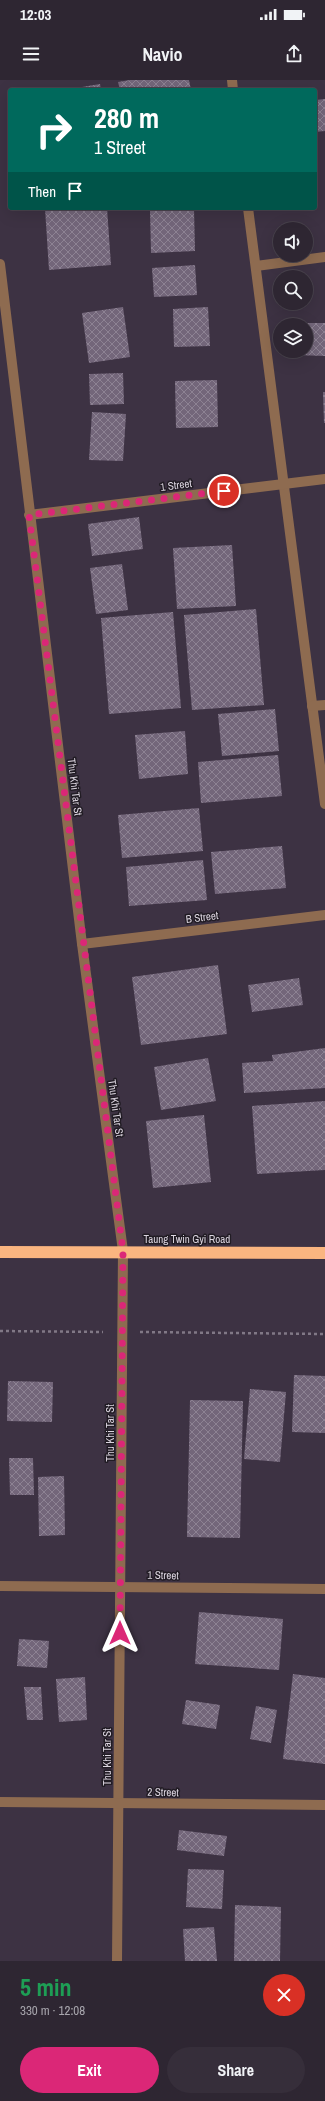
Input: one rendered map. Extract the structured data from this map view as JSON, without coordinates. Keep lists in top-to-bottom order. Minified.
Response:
{"streets":{"highway":["Taung Twin Gyi Road"],"street":["1 Street","Thu Khi Tar St","B Street","2 Street"]},"crossings":[["1 Street","Thu Khi Tar St"],["Thu Khi Tar St","B Street"],["Thu Khi Tar St","Taung Twin Gyi Road"],["Thu Khi Tar St","2 Street"]],"page":{"status":"12:03","header":"Navio","turn":["280 m","1 Street"],"then":"Then","heading":["5 min","330 m · 12:08"],"buttons":["Exit","Share"]}}
